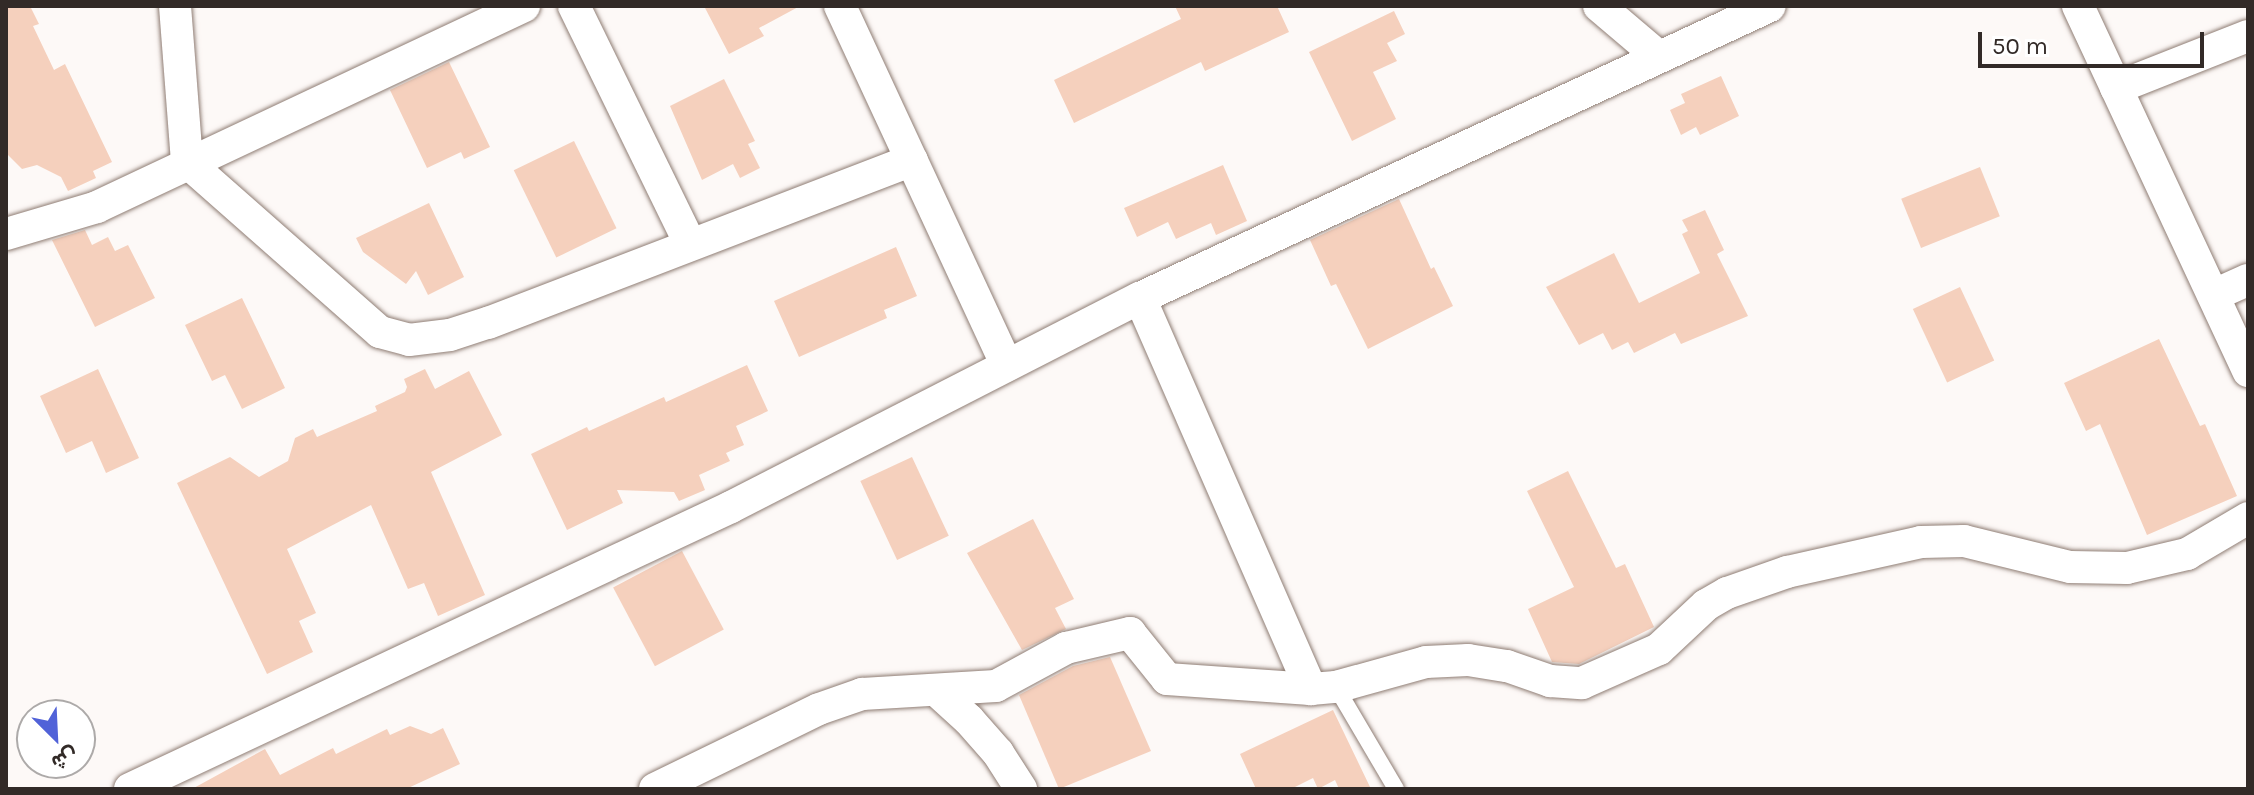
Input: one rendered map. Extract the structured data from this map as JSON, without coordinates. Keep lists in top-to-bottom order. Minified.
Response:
{"scale_bar":"50 m","north":"bottom right"}
